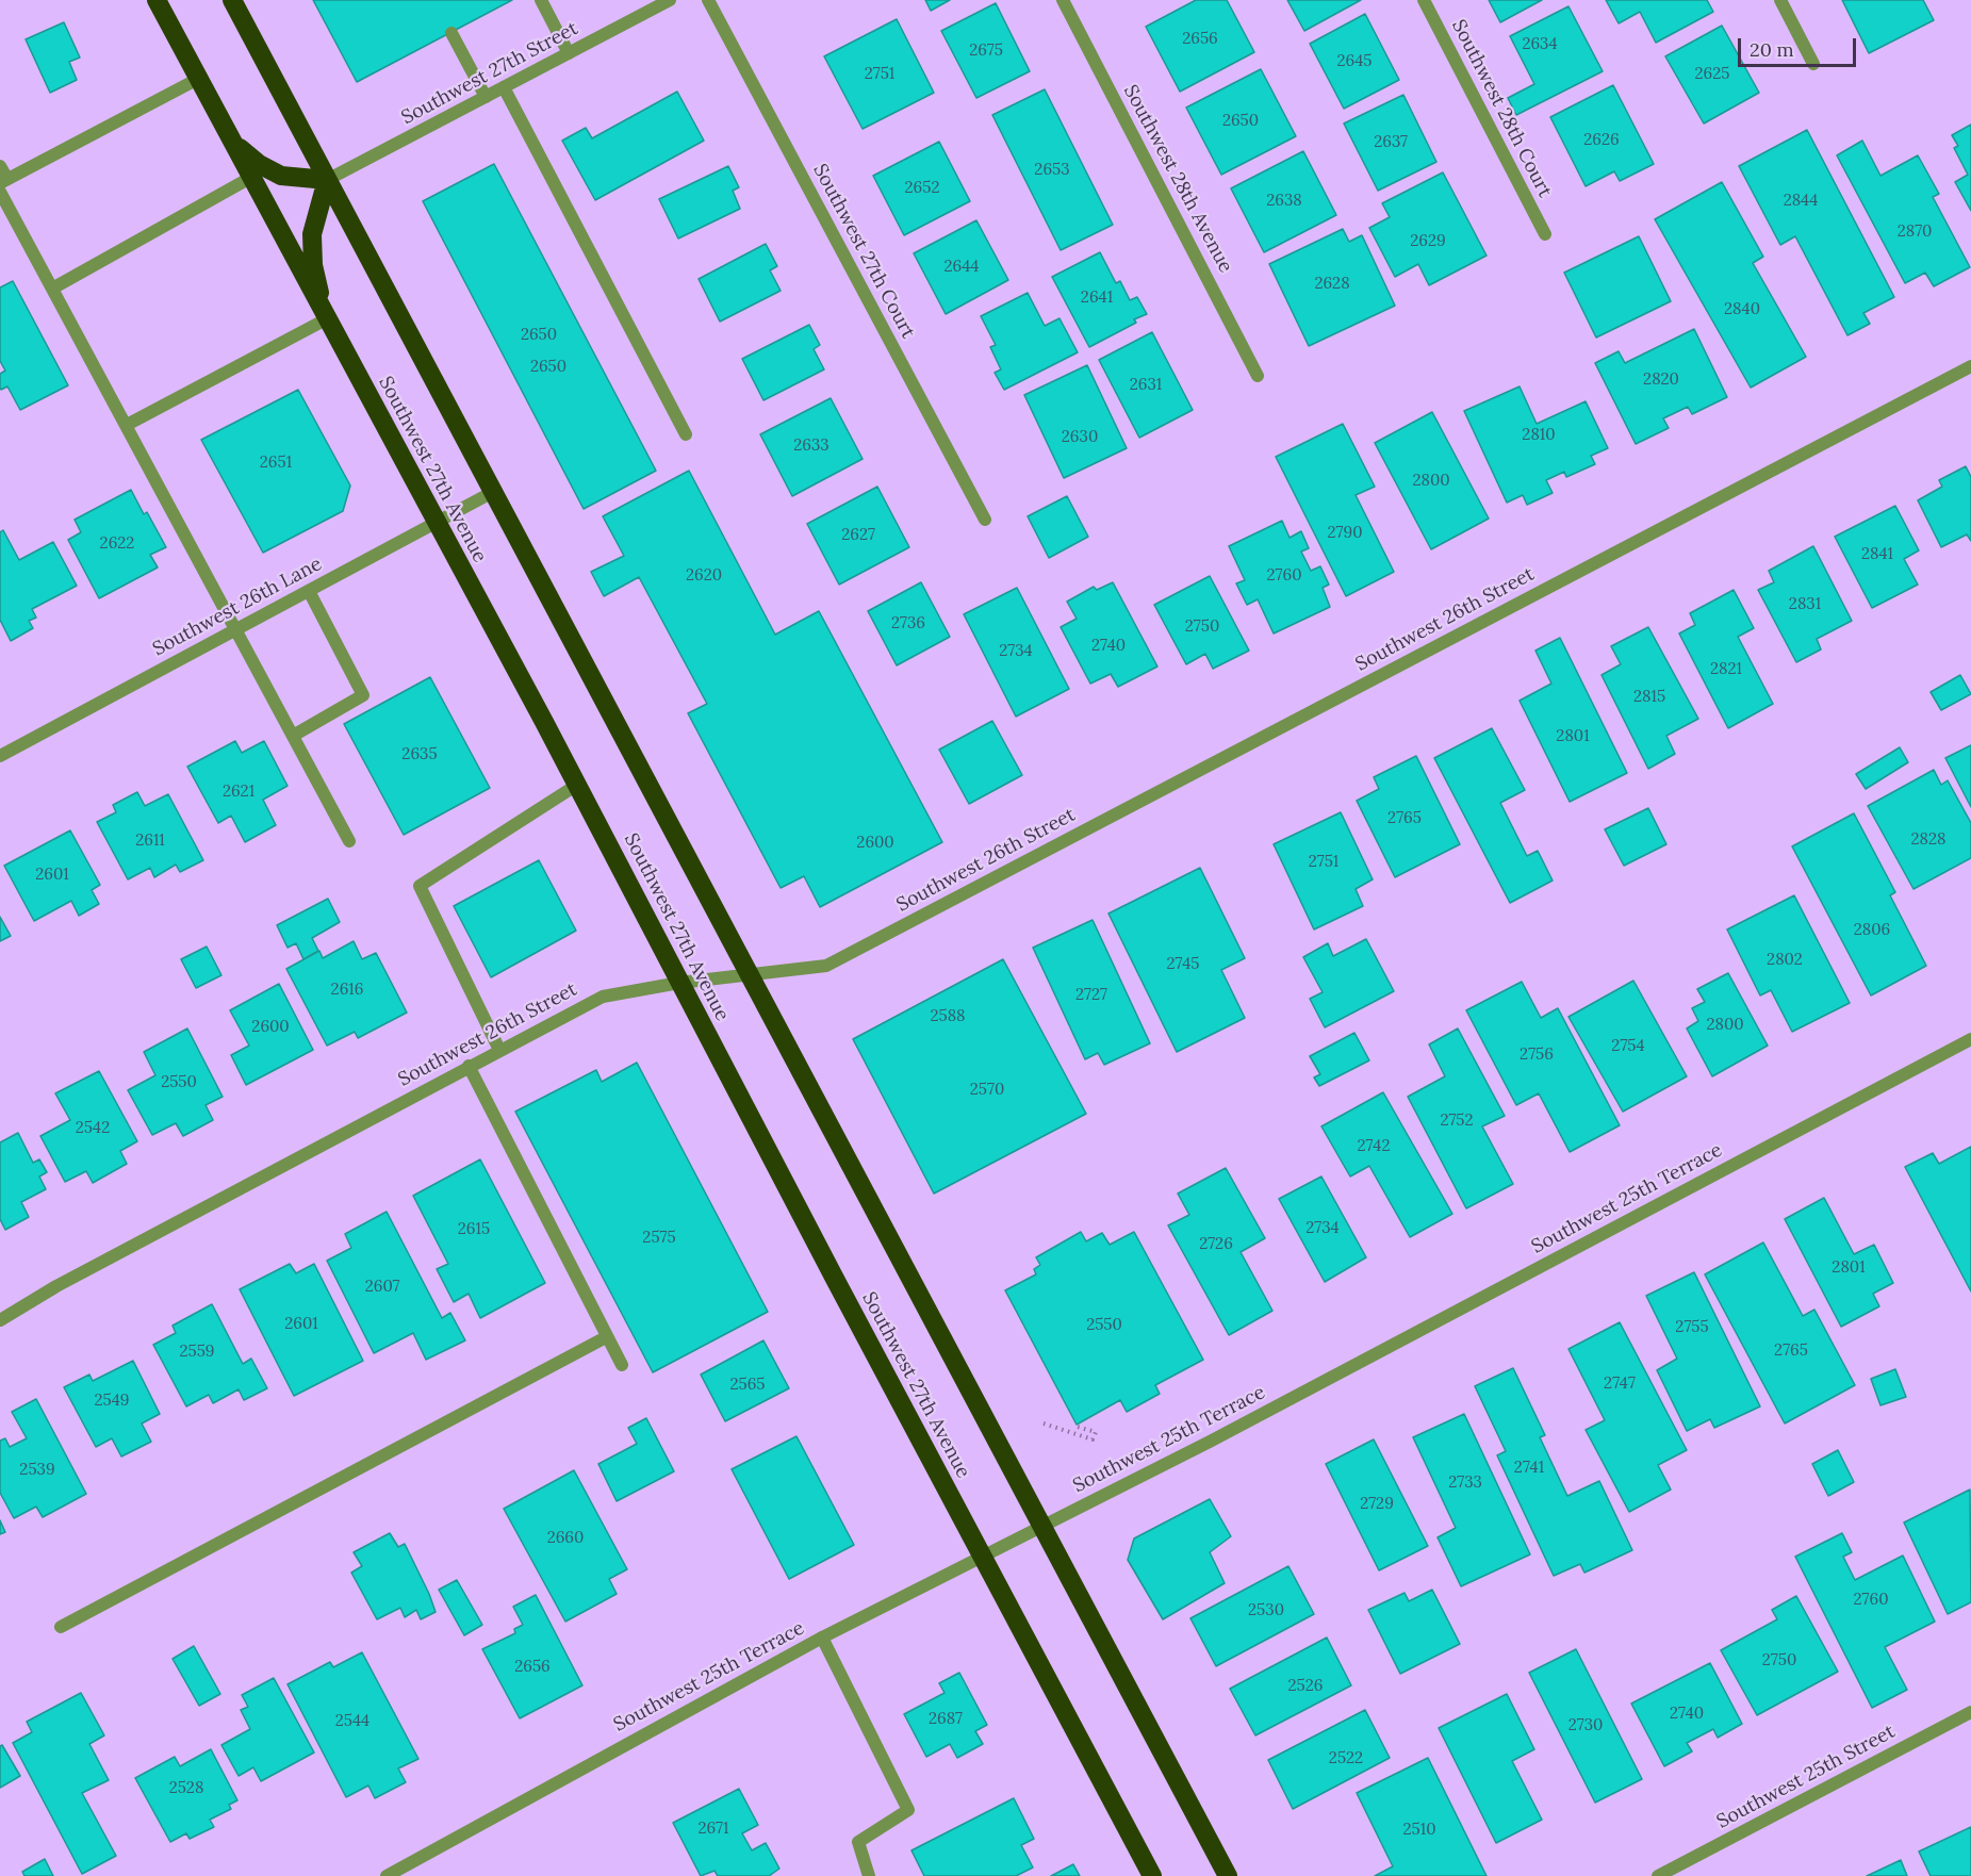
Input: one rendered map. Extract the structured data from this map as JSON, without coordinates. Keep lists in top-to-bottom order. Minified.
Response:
{"streets":{"highway":["Southwest 27th Avenue"],"street":["Southwest 27th Street","Southwest 28th Court","Southwest 28th Avenue","Southwest 27th Court","Southwest 26th Lane","Southwest 26th Street","Southwest 25th Terrace","Southwest 25th Street"]},"crossings":[["Southwest 27th Avenue","Southwest 26th Lane"],["Southwest 27th Avenue","Southwest 26th Street"],["Southwest 27th Avenue","Southwest 25th Terrace"]],"house_numbers":["2656","2634","2675","2645","2751","2625","2650","2626","2637","2653","2652","2638","2844","2870","2629","2644","2628","2641","2840","2650","2650","2820","2631","2810","2630","2633","2651","2800","2790","2627","2622","2841","2620","2760","2831","2736","2750","2740","2734","2821","2815","2801","2635","2621","2765","2828","2611","2600","2751","2601","2806","2802","2745","2616","2727","2588","2800","2600","2754","2756","2550","2570","2752","2542","2742","2734","2615","2575","2726","2801","2607","2601","2550","2755","2765","2559","2747","2565","2549","2741","2539","2733","2729","2660","2760","2530","2750","2656","2526","2740","2687","2544","2730","2522","2528","2671","2510"],"scale_bar":"20 m"}
